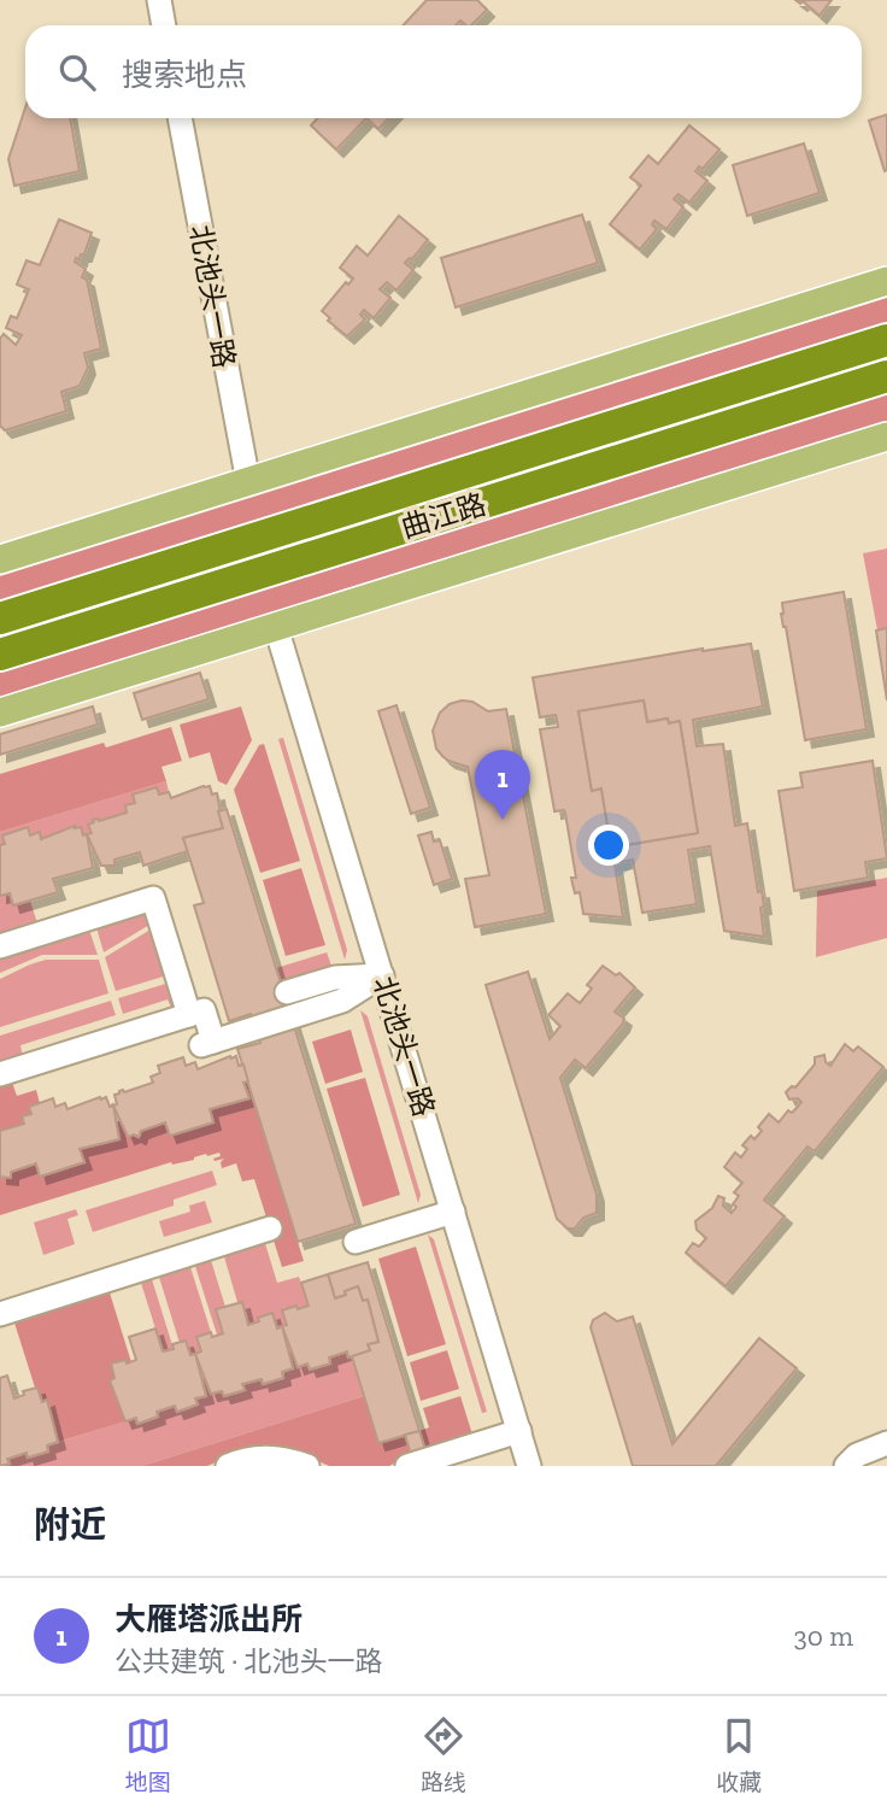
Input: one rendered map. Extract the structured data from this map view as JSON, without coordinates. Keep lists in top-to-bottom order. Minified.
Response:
{"streets":{"highway":["曲江路"],"street":["北池头一路"]},"crossings":[["北池头一路","曲江路"]],"page":{"search":"搜索地点","pins":"1","heading":"附近","list":[{"mark":"1","name":"大雁塔派出所","note":"公共建筑 · 北池头一路","value":"30 m"}],"nav":["地图","路线","收藏"]}}
